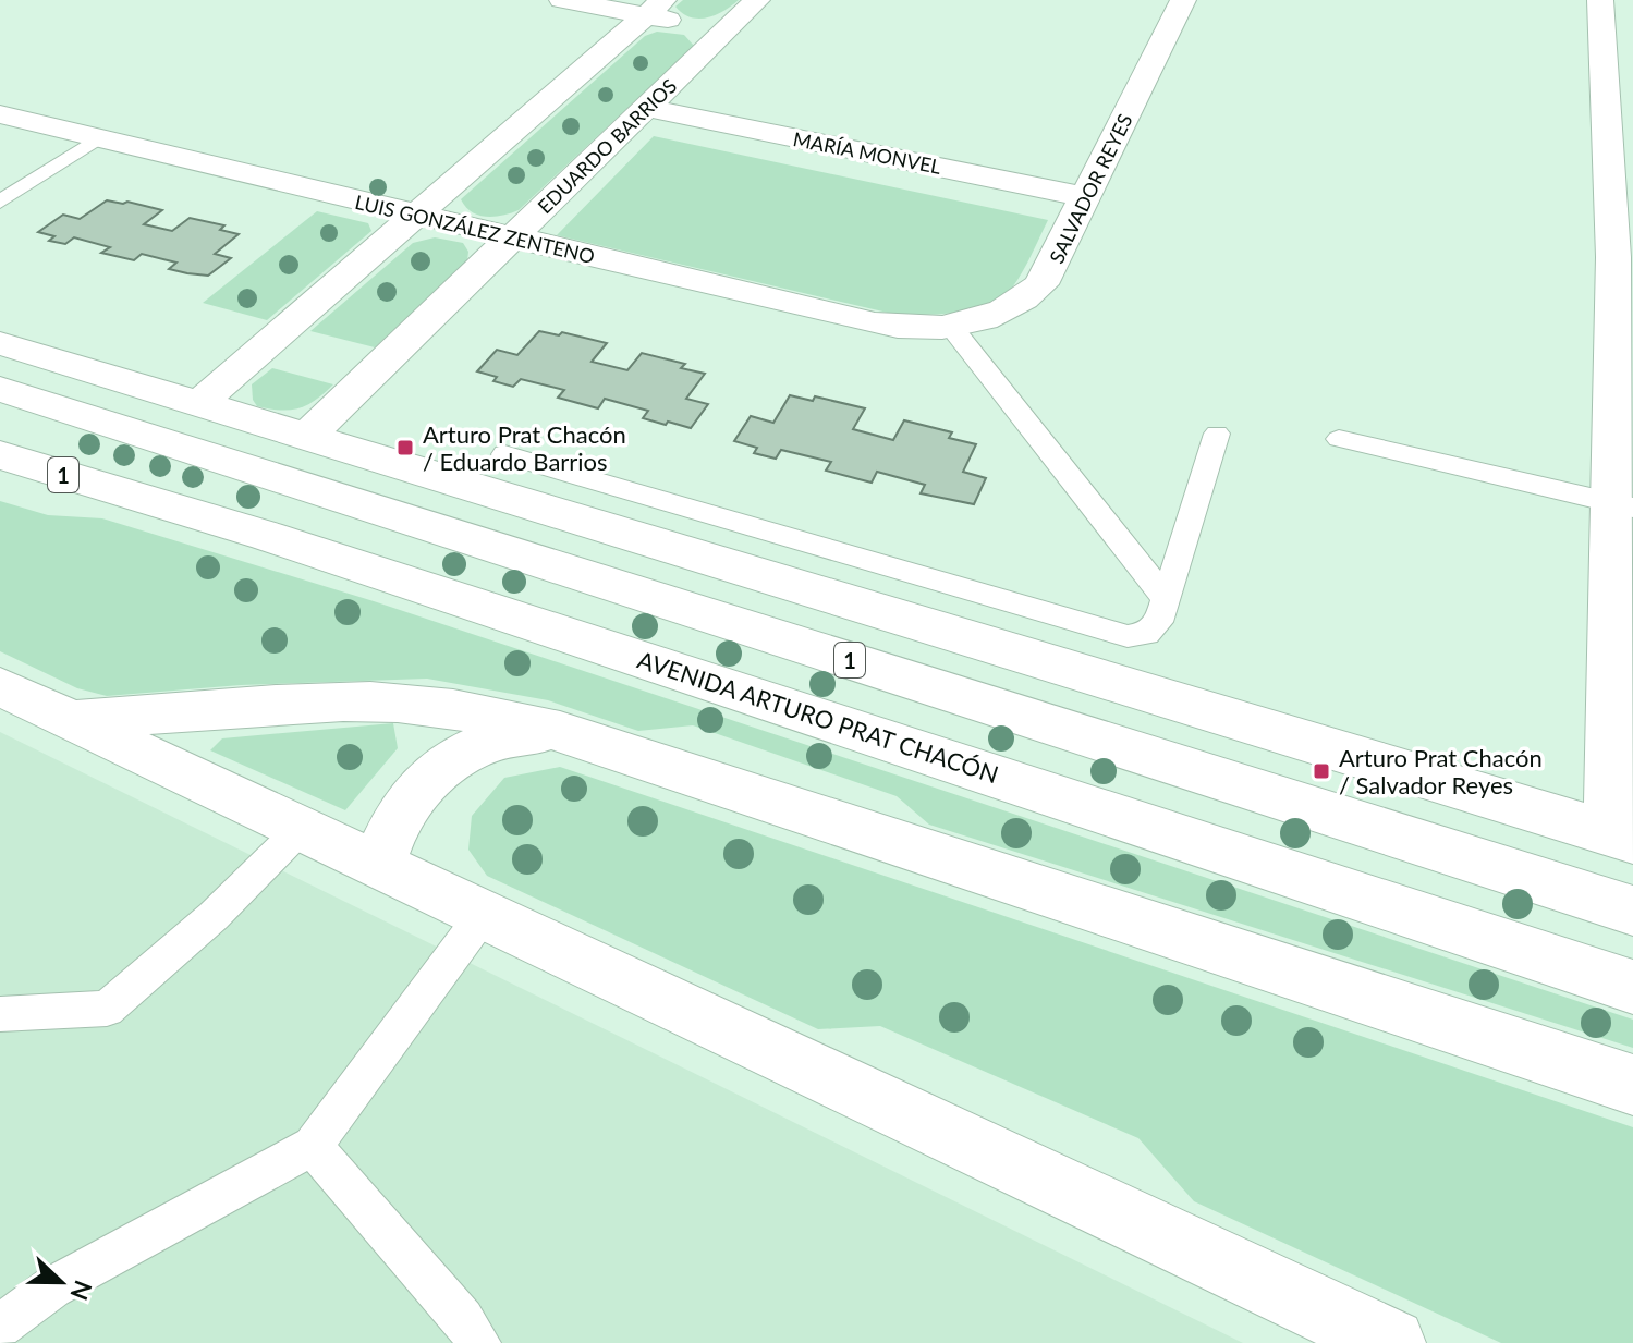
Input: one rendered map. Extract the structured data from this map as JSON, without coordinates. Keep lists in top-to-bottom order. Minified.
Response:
{"streets":{"main road":["EDUARDO BARRIOS","MARÍA MONVEL","SALVADOR REYES","LUIS GONZÁLEZ ZENTENO","1","AVENIDA ARTURO PRAT CHACÓN"]},"crossings":[["EDUARDO BARRIOS","MARÍA MONVEL"],["EDUARDO BARRIOS","LUIS GONZÁLEZ ZENTENO"],["MARÍA MONVEL","SALVADOR REYES"],["SALVADOR REYES","LUIS GONZÁLEZ ZENTENO"]],"places":{"transit":["Arturo Prat Chacón / Eduardo Barrios","Arturo Prat Chacón / Salvador Reyes"]},"north":"right"}
